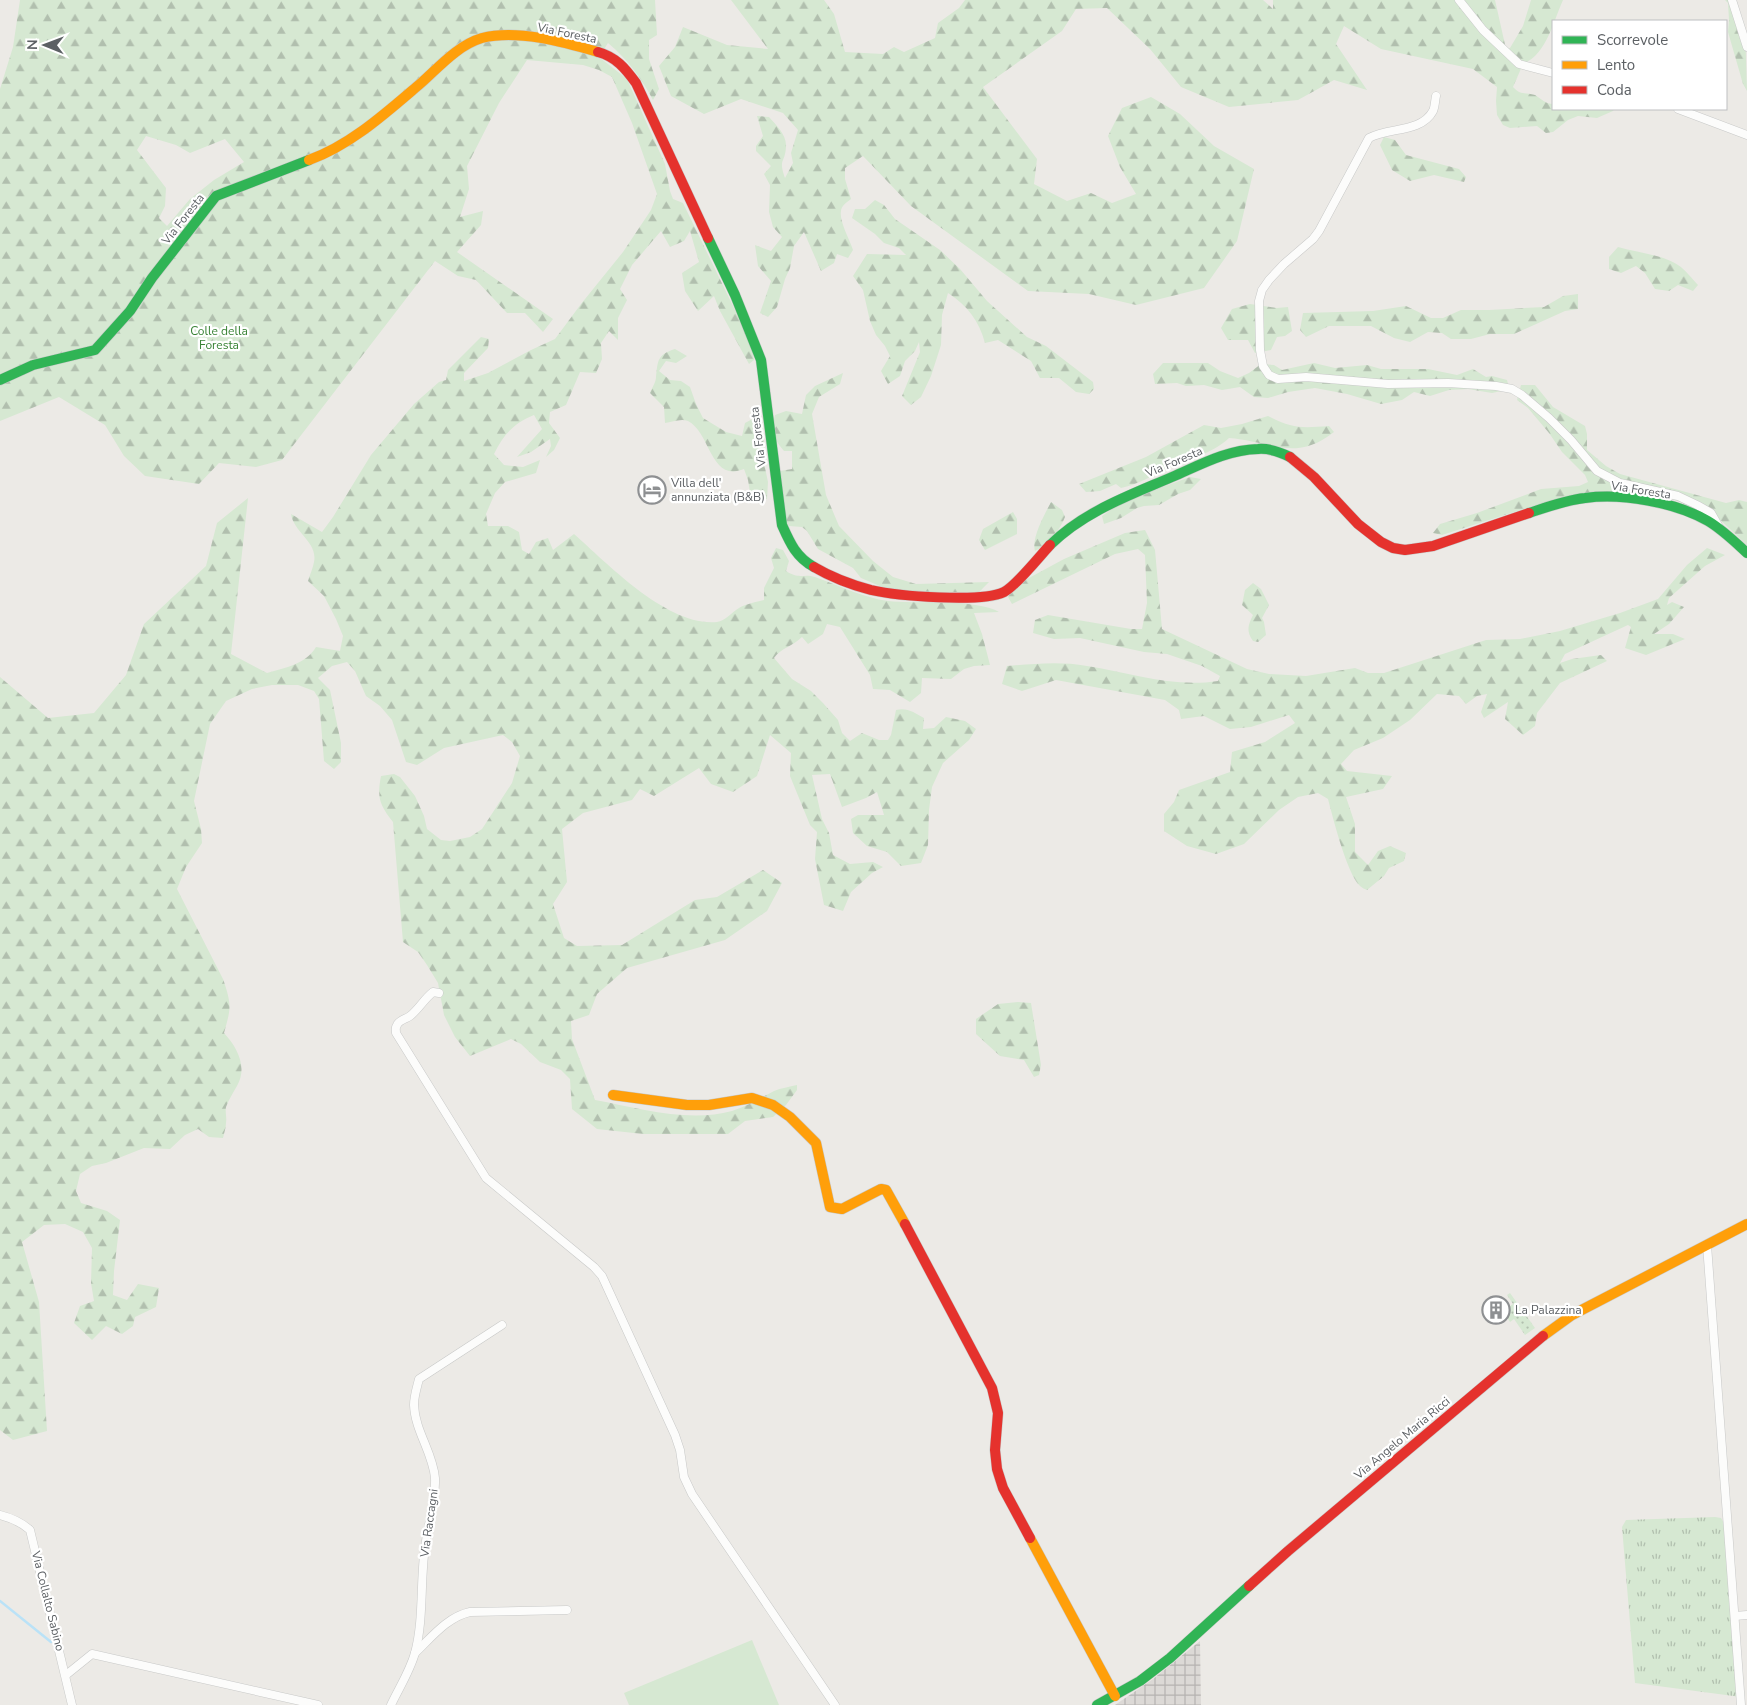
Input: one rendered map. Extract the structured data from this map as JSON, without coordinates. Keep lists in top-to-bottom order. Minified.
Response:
{"streets":{"main road":["Via Foresta","Via Angelo Maria Ricci"],"street":["Via Raccagni","Via Collalto Sabino"]},"parks":["Colle della Foresta"],"places":{"hotel":["Villa dell' annunziata (B&B)"],"building":["La Palazzina"]},"legend":["Scorrevole","Lento","Coda"],"north":"left"}
